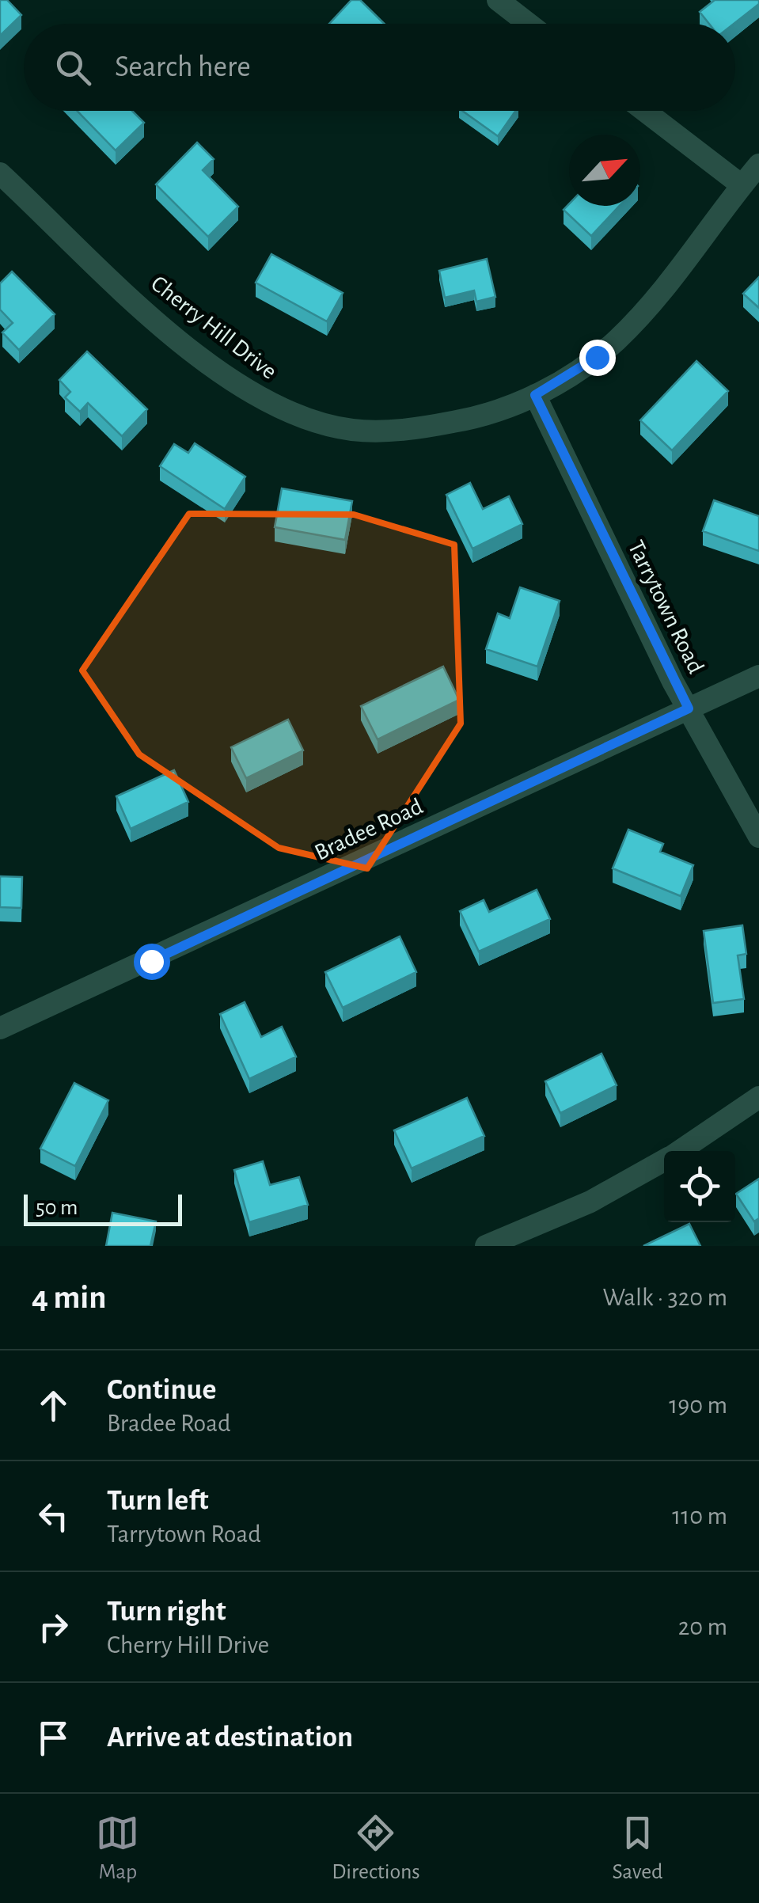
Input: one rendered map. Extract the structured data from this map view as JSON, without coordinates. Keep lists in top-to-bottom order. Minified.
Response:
{"streets":{"street":["Cherry Hill Drive","Tarrytown Road","Bradee Road"]},"crossings":[["Cherry Hill Drive","Tarrytown Road"],["Tarrytown Road","Bradee Road"]],"scale_bar":"50 m","north":"top right","page":{"search":"Search here","scale":"50 m","heading":["4 min","Walk · 320 m"],"list":[["Continue","Bradee Road","190 m"],["Turn left","Tarrytown Road","110 m"],["Turn right","Cherry Hill Drive","20 m"],"Arrive at destination"],"nav":["Map","Directions","Saved"]}}
